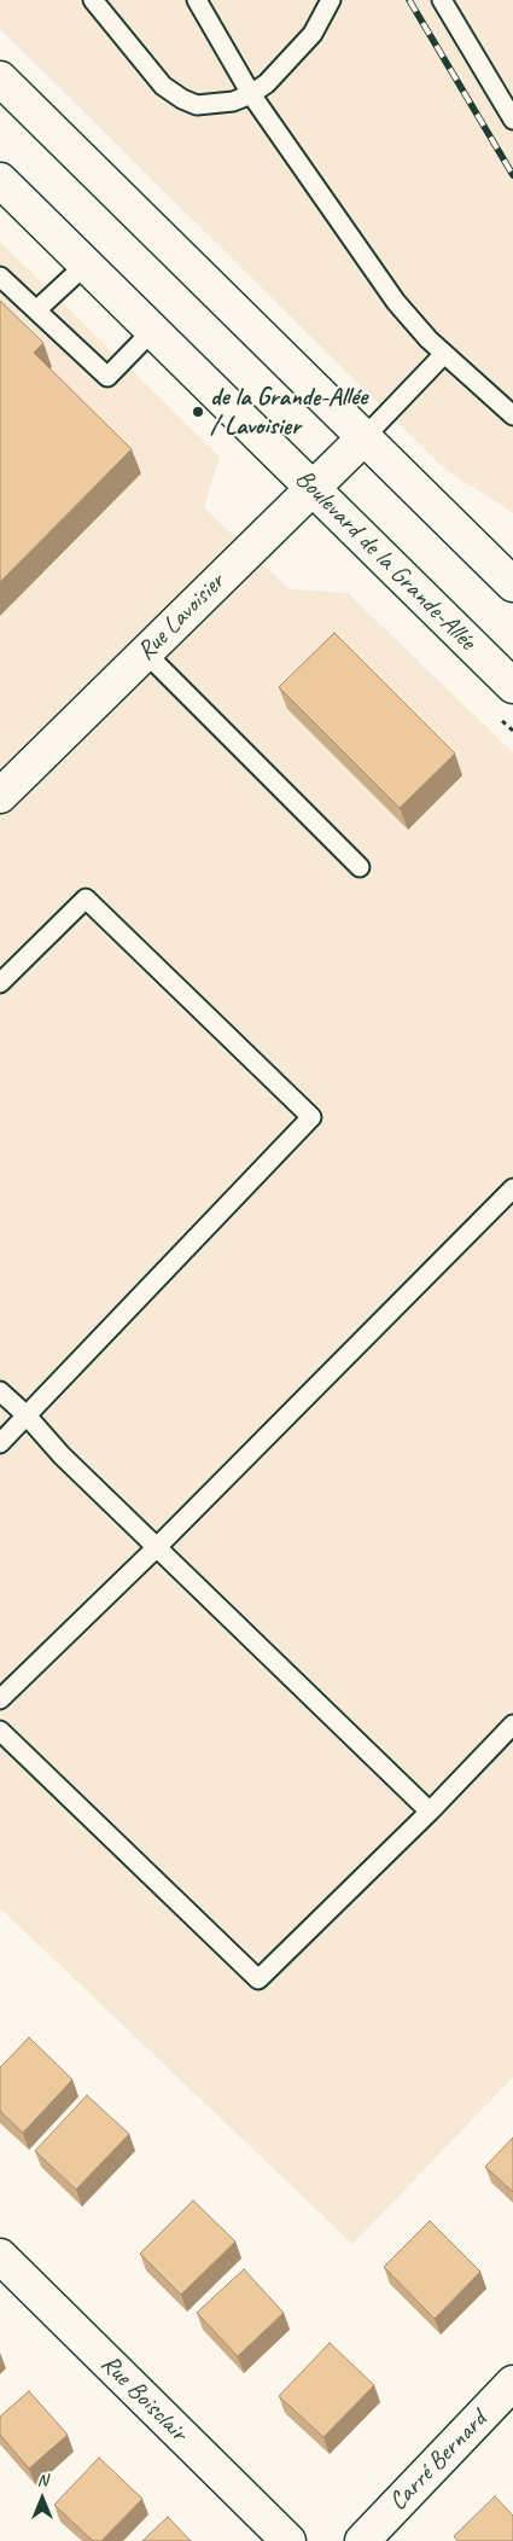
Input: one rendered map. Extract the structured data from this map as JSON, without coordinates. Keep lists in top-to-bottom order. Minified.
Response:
{"streets":{"street":["Boulevard de la Grande-Allée","Rue Lavoisier","Rue Boisclair","Carré Bernard"]},"crossings":[["Boulevard de la Grande-Allée","Rue Lavoisier"]],"places":["de la Grande-Allée / Lavoisier"],"north":"top"}
